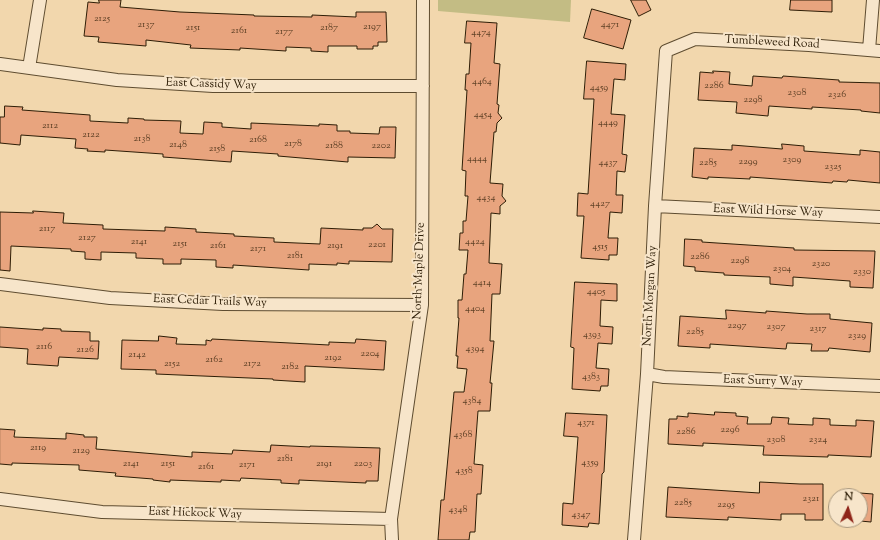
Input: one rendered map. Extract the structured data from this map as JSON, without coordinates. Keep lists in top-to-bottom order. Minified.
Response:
{"streets":{"street":["Tumbleweed Road","East Cassidy Way","East Wild Horse Way","North Maple Drive","North Morgan Way","East Cedar Trails Way","East Surry Way","East Hickock Way"]},"crossings":[["Tumbleweed Road","North Morgan Way"],["East Cassidy Way","North Maple Drive"],["East Wild Horse Way","North Morgan Way"],["North Maple Drive","East Cedar Trails Way"],["North Maple Drive","East Hickock Way"],["North Morgan Way","East Surry Way"]],"house_numbers":["2125","2137","4471","2197","2151","2187","2161","2177","4474","4464","2286","4459","2308","2326","2298","4454","4449","2112","2122","2138","2168","2178","2148","2188","2202","2158","4444","2309","2299","4437","2285","2325","4434","4427","2117","2127","2141","4424","2151","2201","2161","2191","4515","2171","2181","2286","2298","2320","2304","2330","4414","4405","4404","2297","2307","2317","2285","4393","2329","2116","4394","2126","2204","2142","2192","2162","2152","2172","2182","4383","4384","4371","2296","2286","4368","2308","2324","2119","2129","2181","4359","2141","2151","2191","2203","2171","2161","4358","2321","2285","2295","4348","4347"],"north":"top"}
